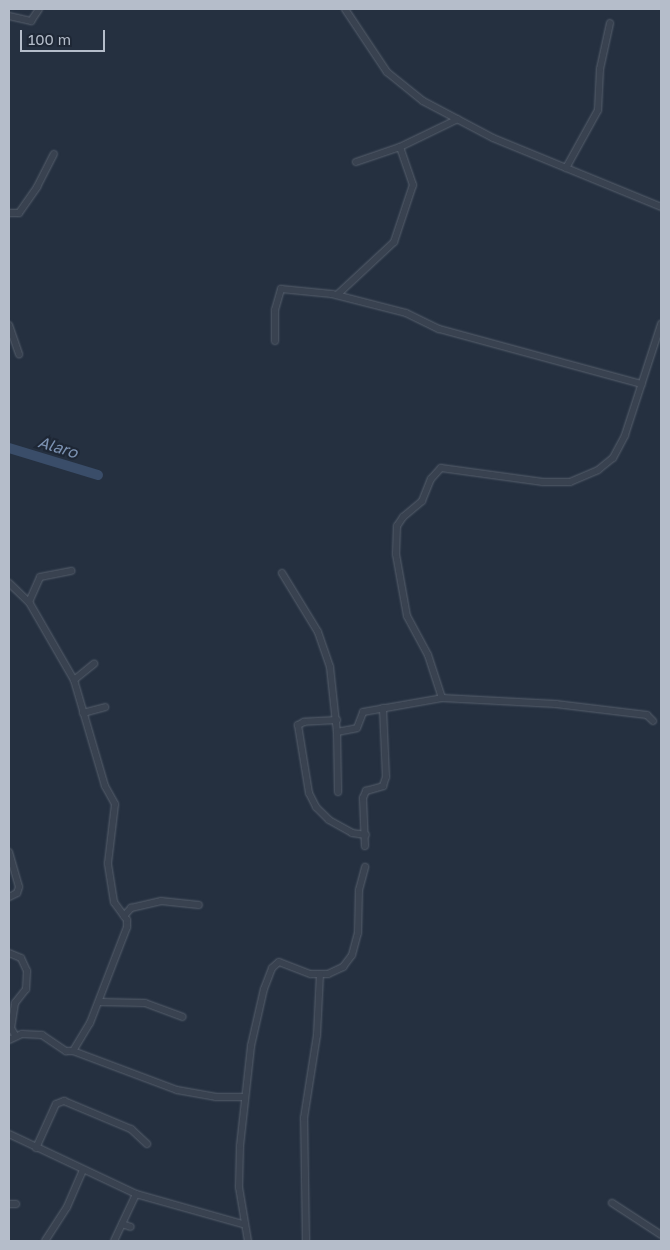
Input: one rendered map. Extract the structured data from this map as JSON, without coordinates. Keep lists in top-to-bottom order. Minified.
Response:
{"water":["Alaro"],"scale_bar":"100 m"}
